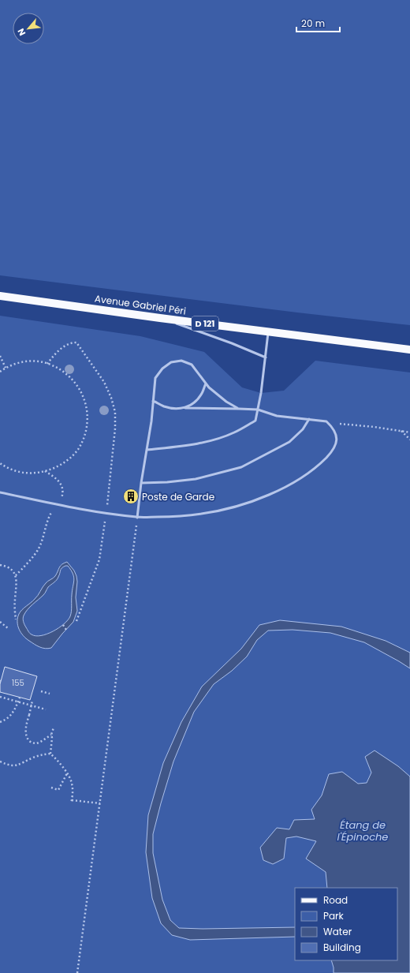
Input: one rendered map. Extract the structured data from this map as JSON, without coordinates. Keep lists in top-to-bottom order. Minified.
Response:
{"streets":{"main road":["Avenue Gabriel Péri","D 121"]},"water":["Étang de l'Épinoche"],"places":{"building":["Poste de Garde"]},"house_numbers":["155"],"legend":["Road","Park","Water","Building"],"scale_bar":"20 m","north":"bottom left"}
